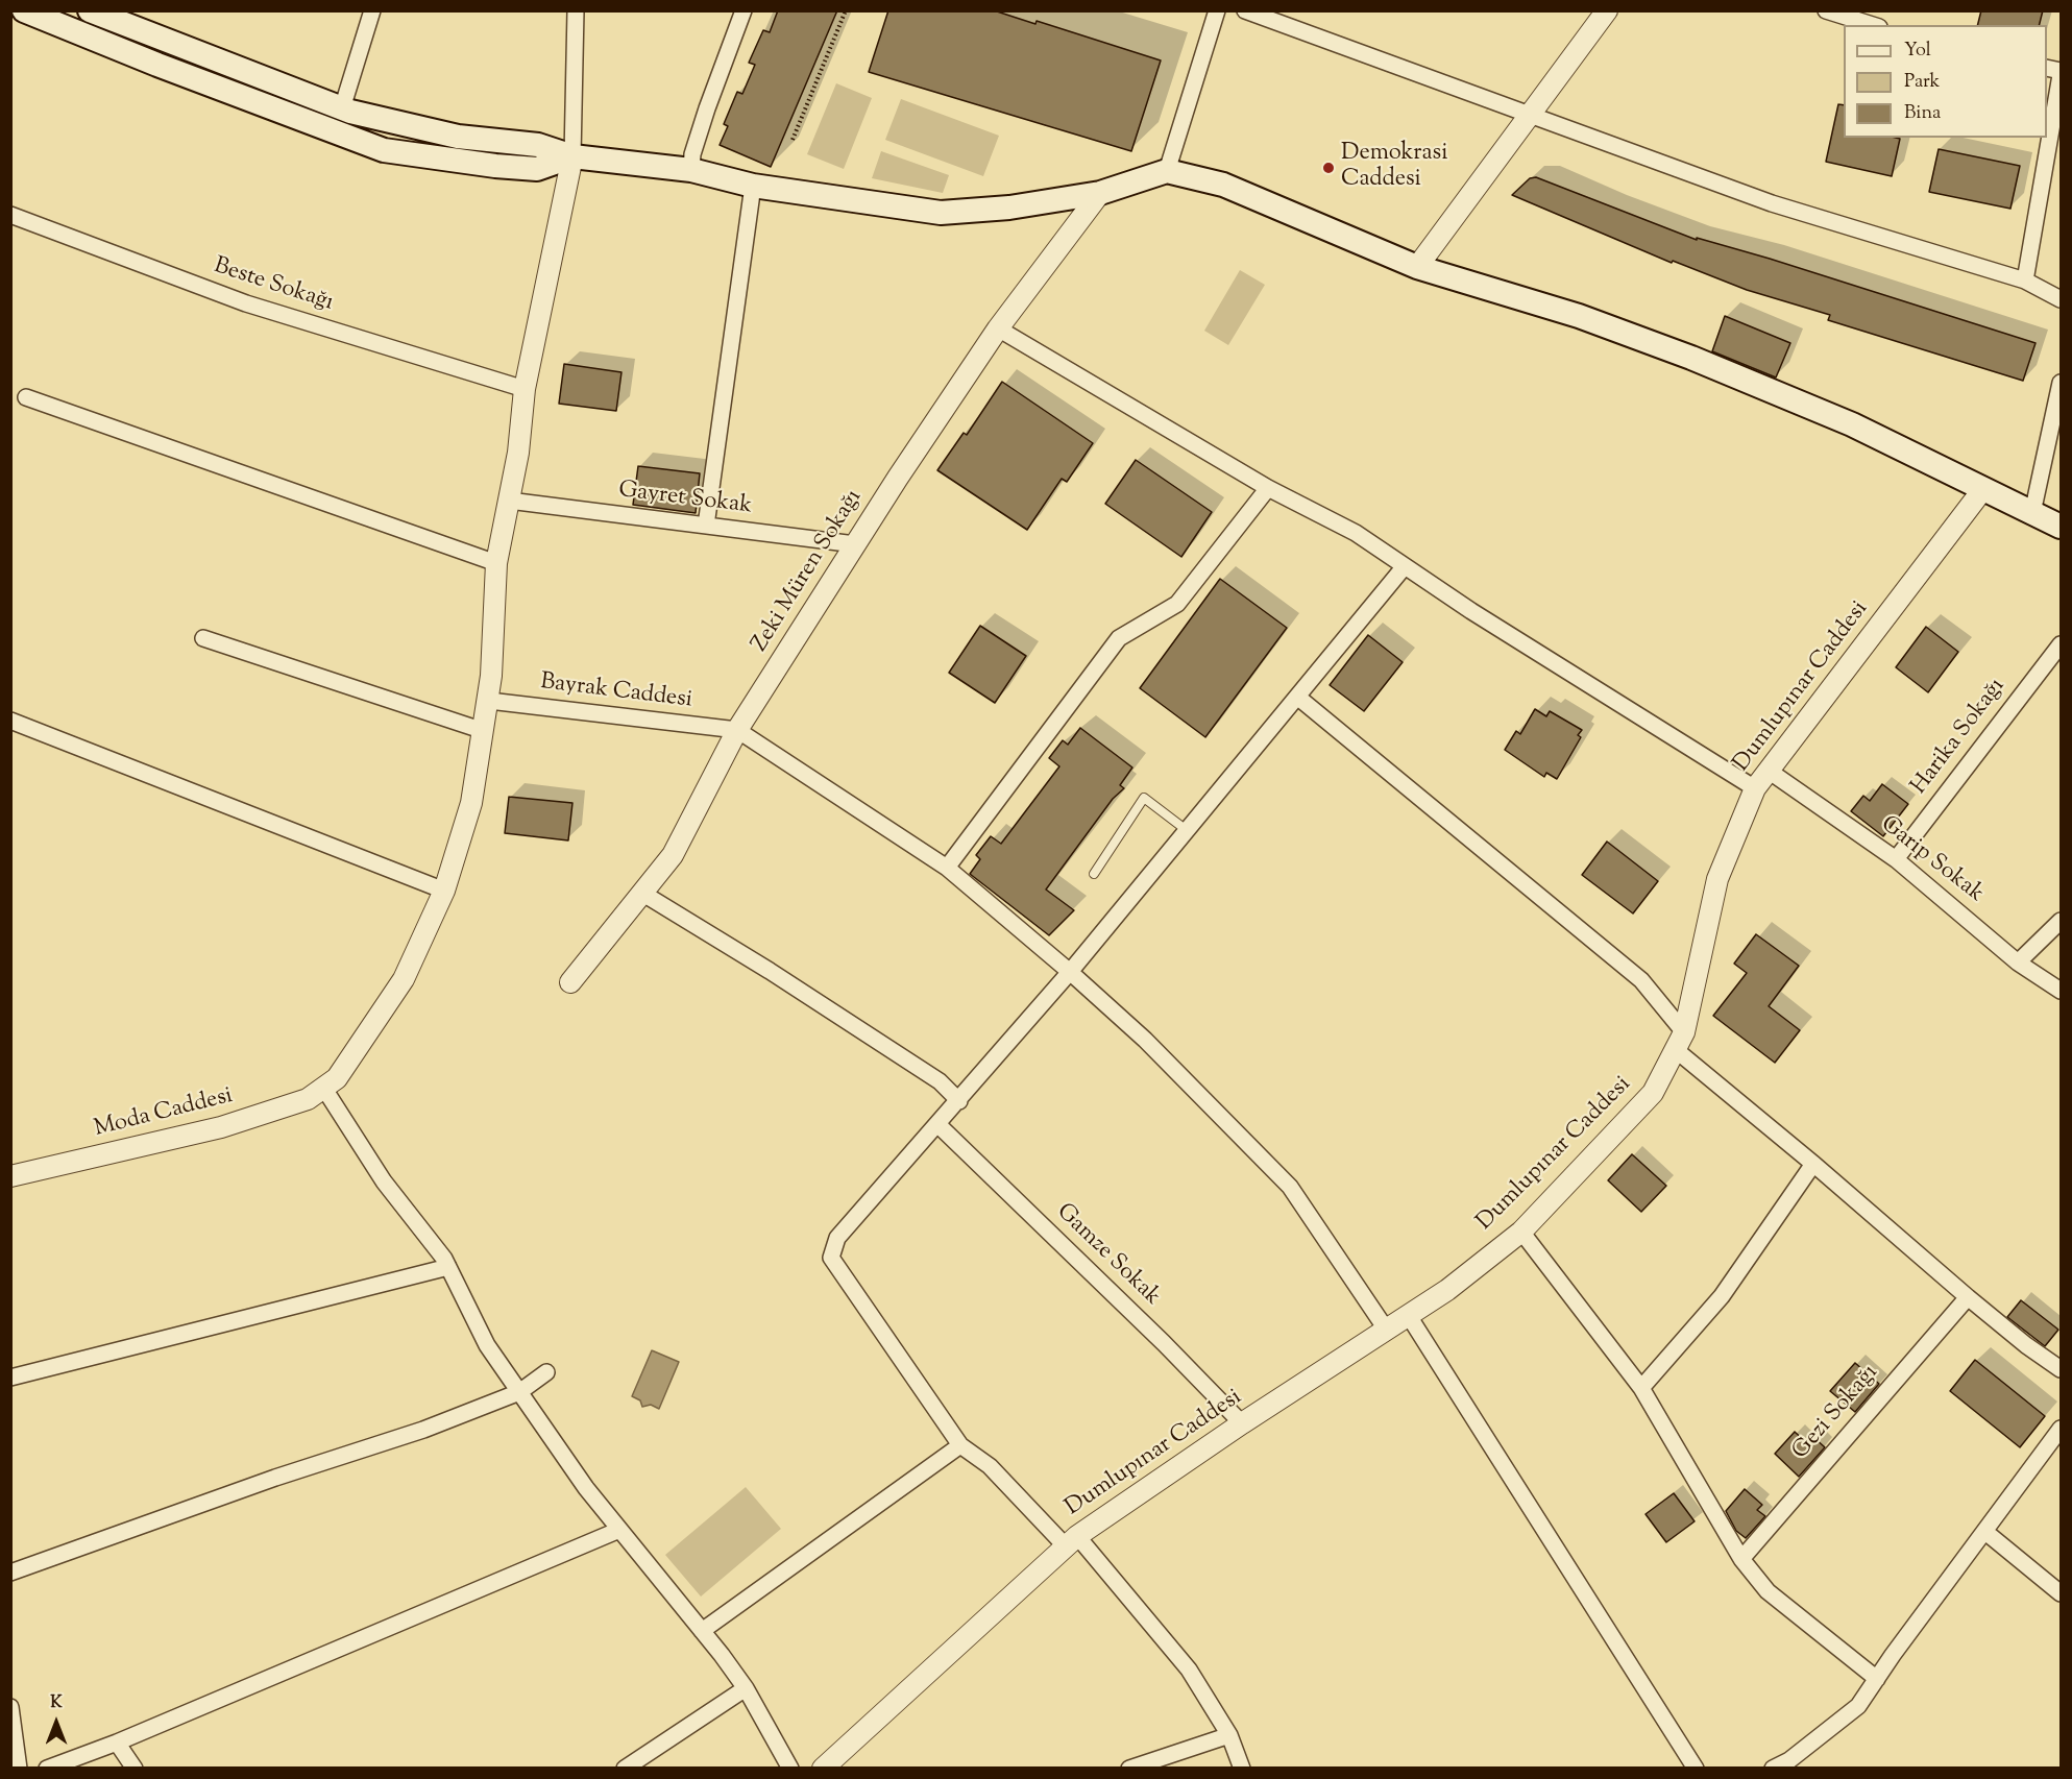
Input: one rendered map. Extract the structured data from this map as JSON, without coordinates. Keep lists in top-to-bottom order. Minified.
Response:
{"streets":{"street":["Beste Sokağı","Gayret Sokak","Zeki Müren Sokağı","Dumlupınar Caddesi","Bayrak Caddesi","Harika Sokağı","Garip Sokak","Moda Caddesi","Gamze Sokak","Gezi Sokağı"]},"crossings":[["Beste Sokağı","Moda Caddesi"],["Gayret Sokak","Zeki Müren Sokağı"],["Gayret Sokak","Moda Caddesi"],["Zeki Müren Sokağı","Bayrak Caddesi"],["Dumlupınar Caddesi","Garip Sokak"],["Dumlupınar Caddesi","Gamze Sokak"],["Bayrak Caddesi","Moda Caddesi"],["Harika Sokağı","Garip Sokak"]],"places":["Demokrasi Caddesi"],"legend":["Yol","Park","Bina"],"north":"top"}
